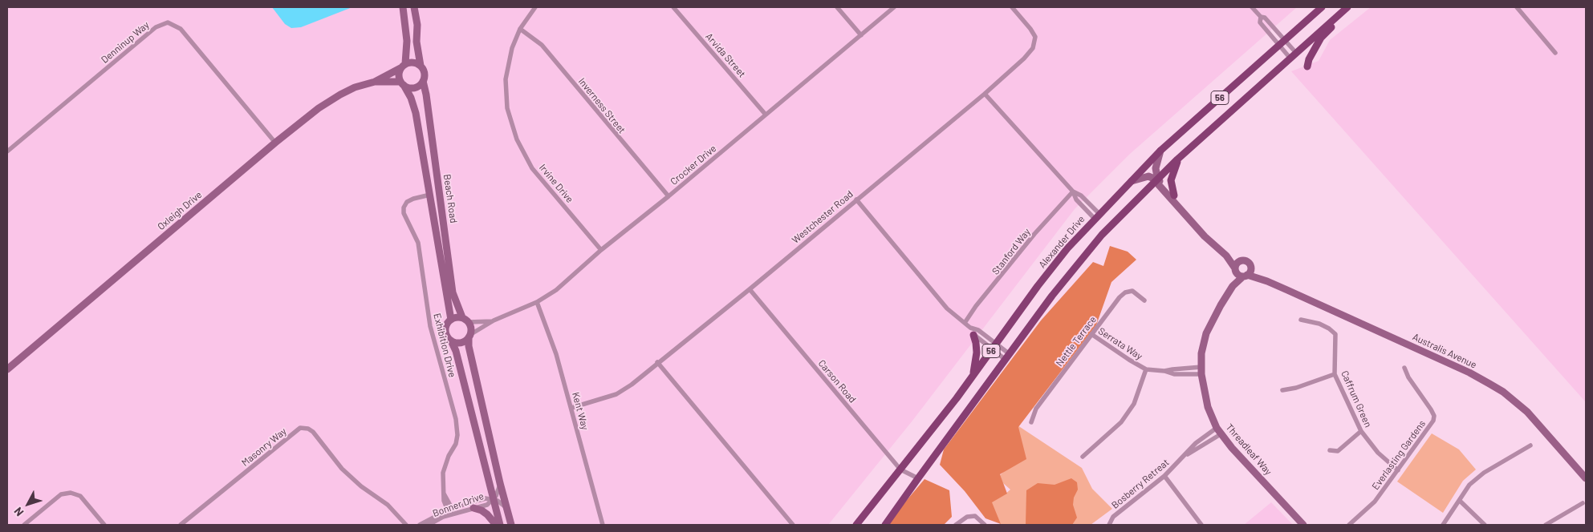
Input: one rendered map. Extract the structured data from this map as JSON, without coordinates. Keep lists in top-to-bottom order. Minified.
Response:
{"streets":{"main road":["56","Beach Road","Oxleigh Drive","Alexander Drive","Australis Avenue","Threadleaf Way"],"street":["Denninup Way","Arvida Street","Inverness Street","Crocker Drive","Irvine Drive","Westchester Road","Stanford Way","Nettle Terrace","Serrata Way","Exhibition Drive","Carson Road","Caffrum Green","Kent Way","Masonry Way","Everlasting Gardens","Bosberry Retreat","Bonner Drive"]},"crossings":[["Denninup Way","Oxleigh Drive"],["Arvida Street","Crocker Drive"],["56","Australis Avenue"],["56","Carson Road"],["Inverness Street","Crocker Drive"],["Inverness Street","Irvine Drive"],["Crocker Drive","Irvine Drive"],["Crocker Drive","Beach Road"],["Crocker Drive","Kent Way"],["Beach Road","Oxleigh Drive"],["Beach Road","Exhibition Drive"],["Westchester Road","Carson Road"],["Westchester Road","Kent Way"],["Alexander Drive","Carson Road"],["Nettle Terrace","Serrata Way"],["Serrata Way","Threadleaf Way"],["Exhibition Drive","Bonner Drive"],["Australis Avenue","Threadleaf Way"],["Caffrum Green","Everlasting Gardens"],["Threadleaf Way","Bosberry Retreat"]],"north":"bottom left"}
